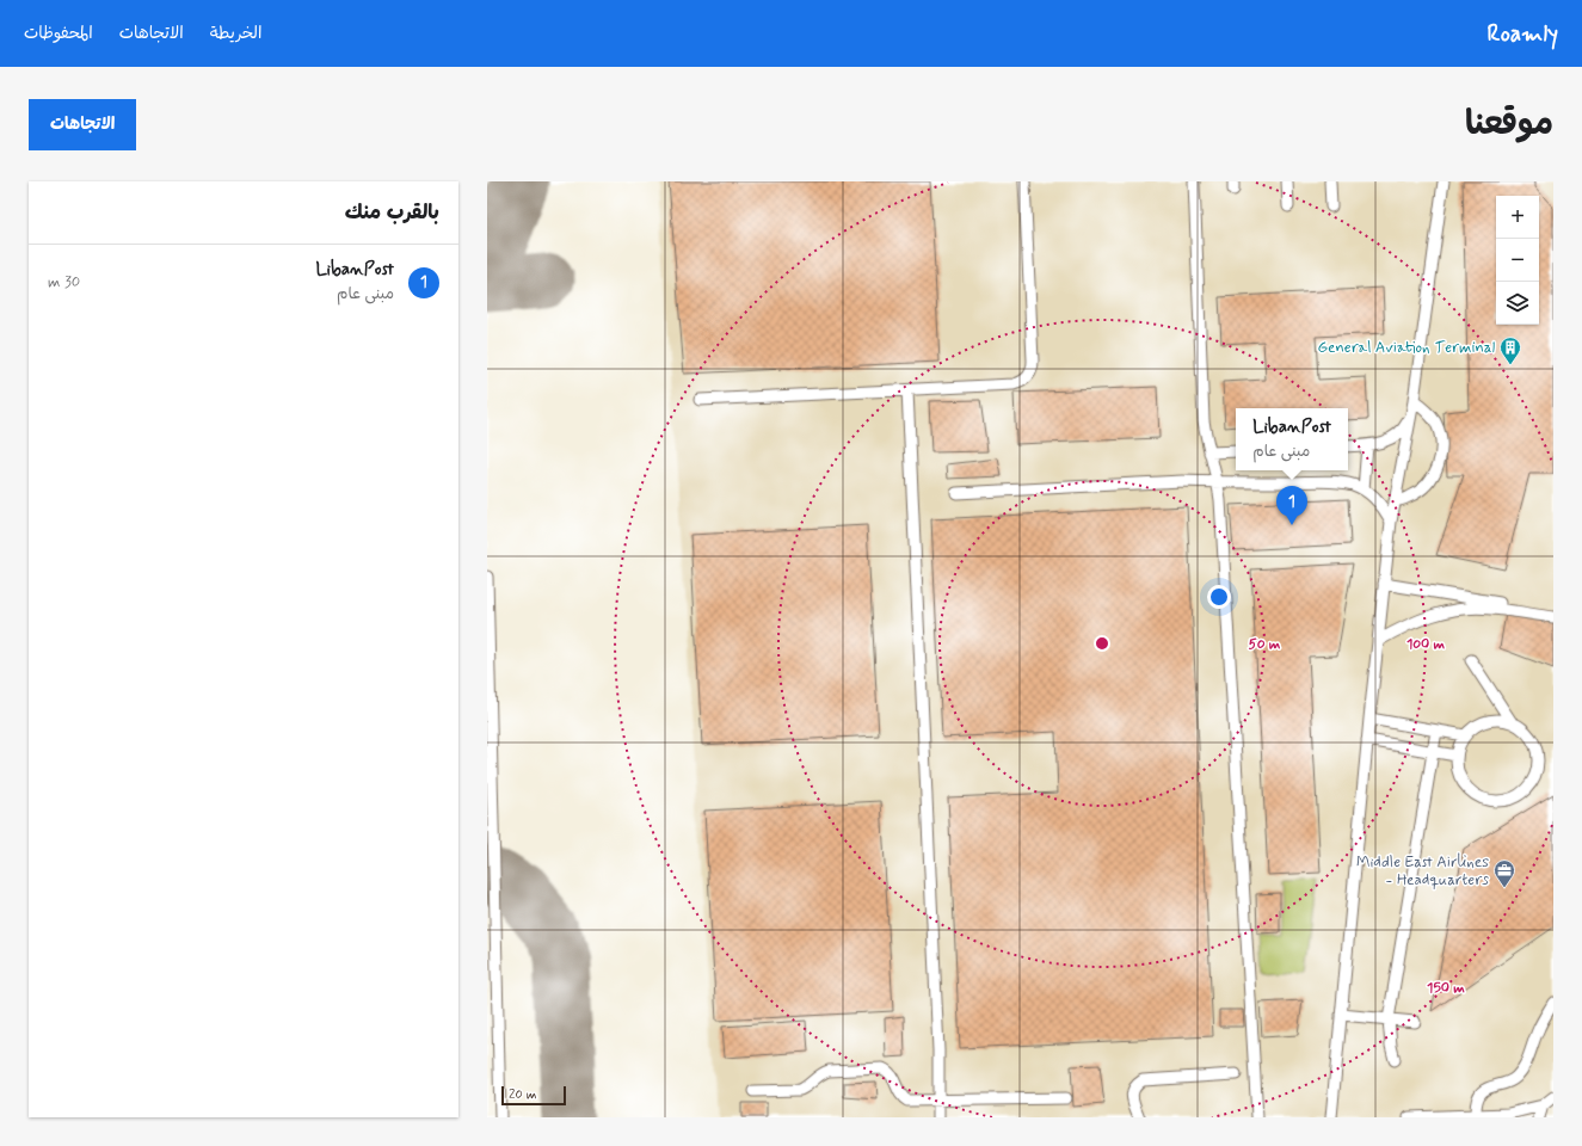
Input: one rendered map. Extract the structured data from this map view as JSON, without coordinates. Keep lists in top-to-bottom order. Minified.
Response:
{"places":{"building":["General Aviation Terminal"],"office":["Middle East Airlines - Headquarters"]},"scale_bar":"20 m","page":{"header":"Roamly","nav":["الخريطة","الاتجاهات","المحفوظات"],"title":"موقعنا","buttons":"الاتجاهات","heading":"بالقرب منك","map_buttons":["+","−"],"list":[{"mark":"1","name":"LibanPost","note":"مبنى عام","value":"30 m"}],"popup":["LibanPost","مبنى عام"],"pins":"1","scale":"20 m"},"rings":["50 m","100 m","150 m"]}
